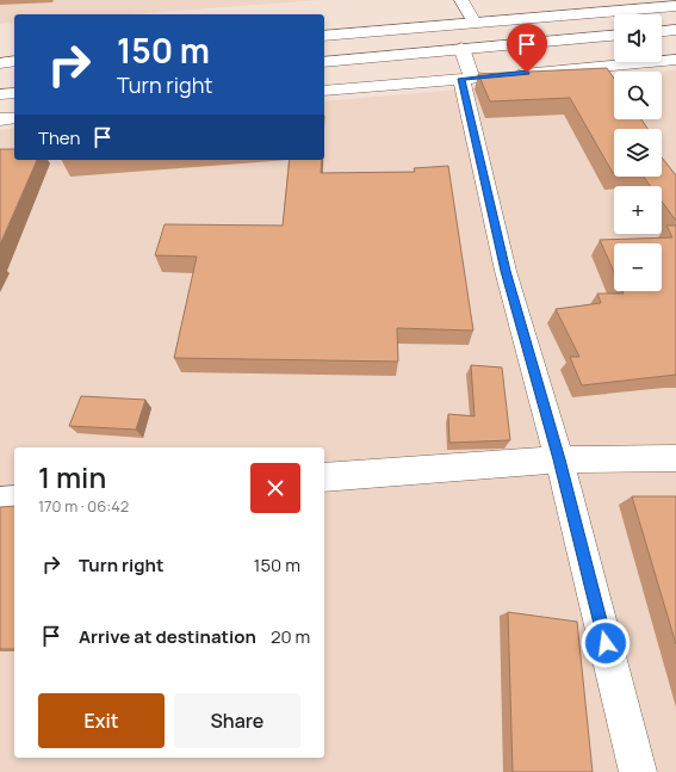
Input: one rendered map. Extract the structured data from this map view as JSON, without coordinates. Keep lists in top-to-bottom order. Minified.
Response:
{"page":{"map_buttons":["+","−"],"turn":["150 m","Turn right"],"then":"Then","heading":["1 min","170 m · 06:42"],"list":[{"name":"Turn right","value":"150 m"},{"name":"Arrive at destination","value":"20 m"}],"buttons":["Exit","Share"]}}
